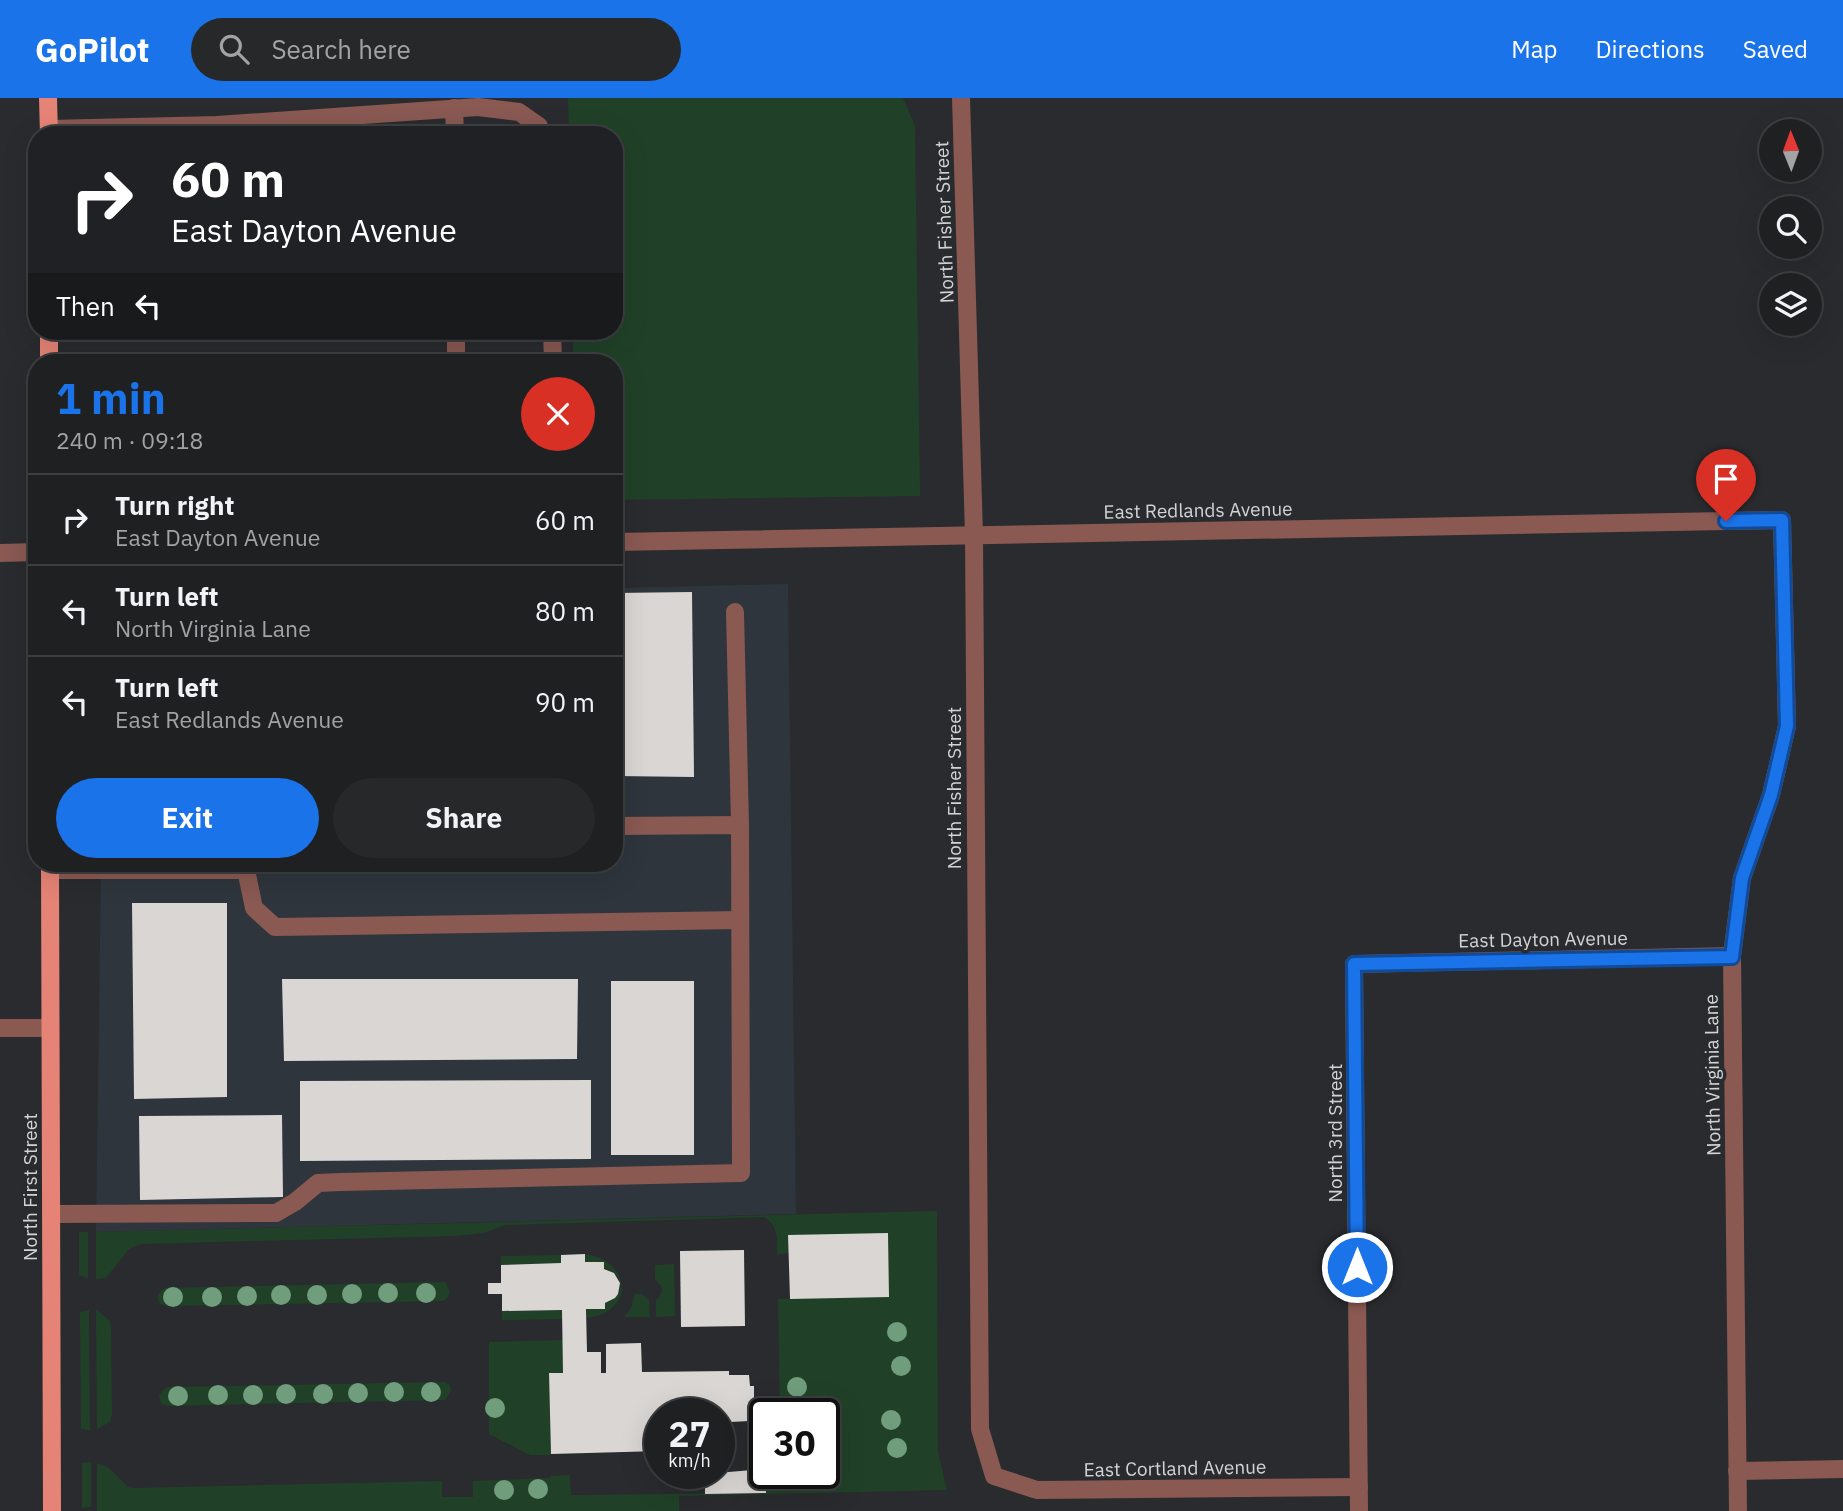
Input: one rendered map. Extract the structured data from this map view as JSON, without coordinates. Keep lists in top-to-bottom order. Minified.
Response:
{"streets":{"main road":["North First Street"],"street":["North Fisher Street","East Redlands Avenue","East Dayton Avenue","North Virginia Lane","North 3rd Street","East Cortland Avenue"]},"crossings":[["North Fisher Street","East Redlands Avenue"],["North Fisher Street","East Cortland Avenue"],["East Redlands Avenue","North Virginia Lane"],["East Dayton Avenue","North Virginia Lane"],["East Dayton Avenue","North 3rd Street"],["North 3rd Street","East Cortland Avenue"]],"north":"top","page":{"header":"GoPilot","search":"Search here","nav":["Map","Directions","Saved"],"turn":["60 m","East Dayton Avenue"],"then":"Then","heading":["1 min","240 m · 09:18"],"list":[{"name":"Turn right","note":"East Dayton Avenue","value":"60 m"},{"name":"Turn left","note":"North Virginia Lane","value":"80 m"},{"name":"Turn left","note":"East Redlands Avenue","value":"90 m"}],"buttons":["Exit","Share"],"speed":"27 km/h","limit":"30"}}
